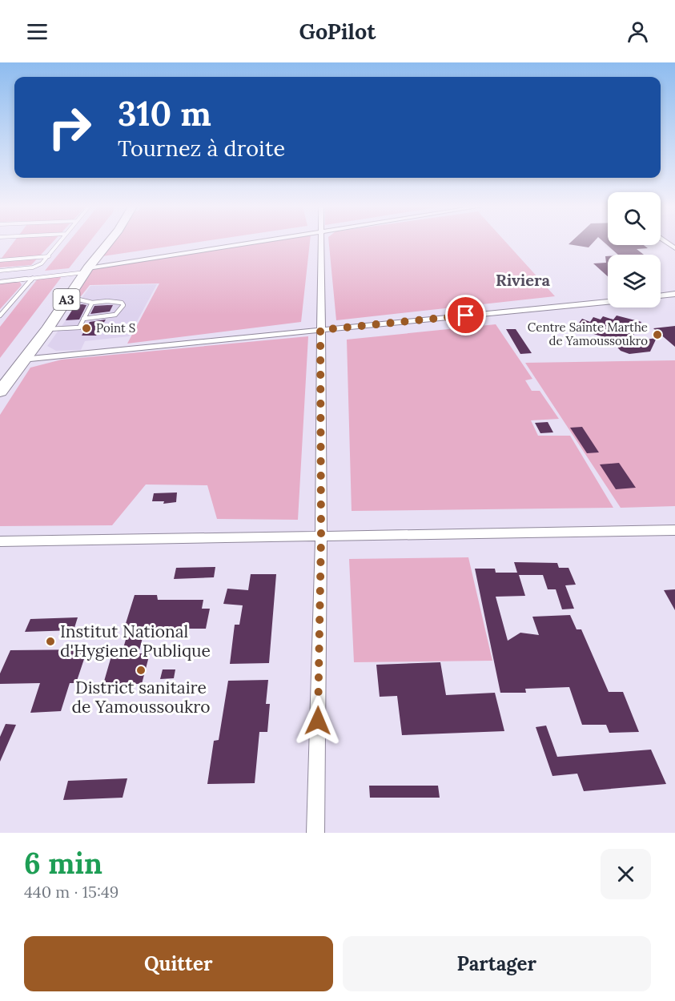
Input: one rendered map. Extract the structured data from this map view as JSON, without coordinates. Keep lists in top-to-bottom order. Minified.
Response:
{"streets":{"highway":["A3"]},"districts":["Riviera"],"places":["Point S","Centre Sainte Marthe de Yamoussoukro","Institut National d'Hygiene Publique","District sanitaire de Yamoussoukro"],"page":{"header":"GoPilot","turn":["310 m","Tournez à droite"],"heading":["6 min","440 m · 15:49"],"buttons":["Quitter","Partager"]}}
